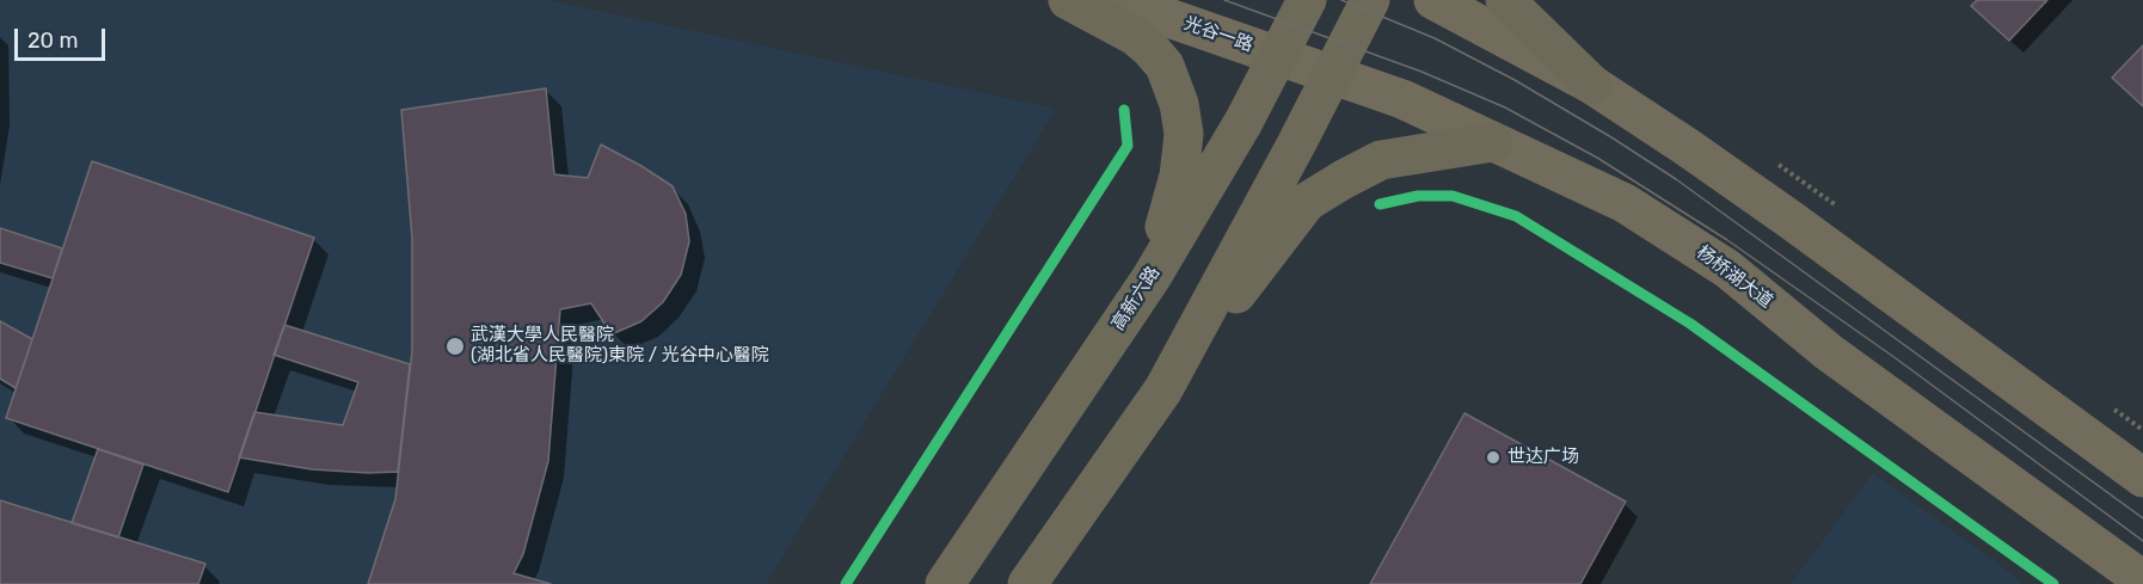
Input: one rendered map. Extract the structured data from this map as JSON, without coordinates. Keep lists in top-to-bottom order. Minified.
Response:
{"streets":{"main road":["光谷一路","杨桥湖大道","高新六路"]},"crossings":[["光谷一路","杨桥湖大道"],["光谷一路","高新六路"],["杨桥湖大道","高新六路"]],"places":["武漢大學人民醫院 (湖北省人民醫院)東院 / 光谷中心醫院","世达广场"],"scale_bar":"20 m"}
